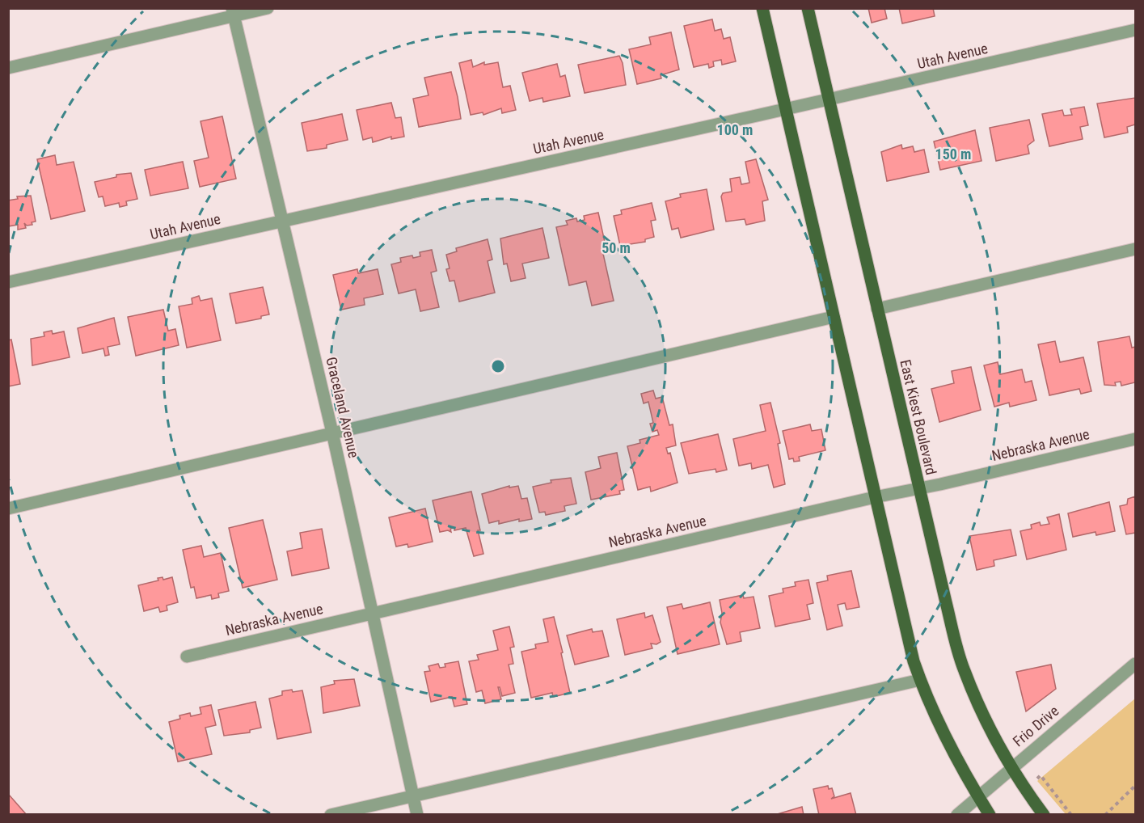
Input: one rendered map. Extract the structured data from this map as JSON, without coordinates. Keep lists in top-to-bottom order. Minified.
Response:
{"streets":{"main road":["East Kiest Boulevard"],"street":["Utah Avenue","Graceland Avenue","Nebraska Avenue","Frio Drive"]},"crossings":[["Utah Avenue","Graceland Avenue"],["Utah Avenue","East Kiest Boulevard"],["Graceland Avenue","Nebraska Avenue"],["East Kiest Boulevard","Nebraska Avenue"],["East Kiest Boulevard","Frio Drive"]],"rings":["100 m","150 m","50 m"]}
